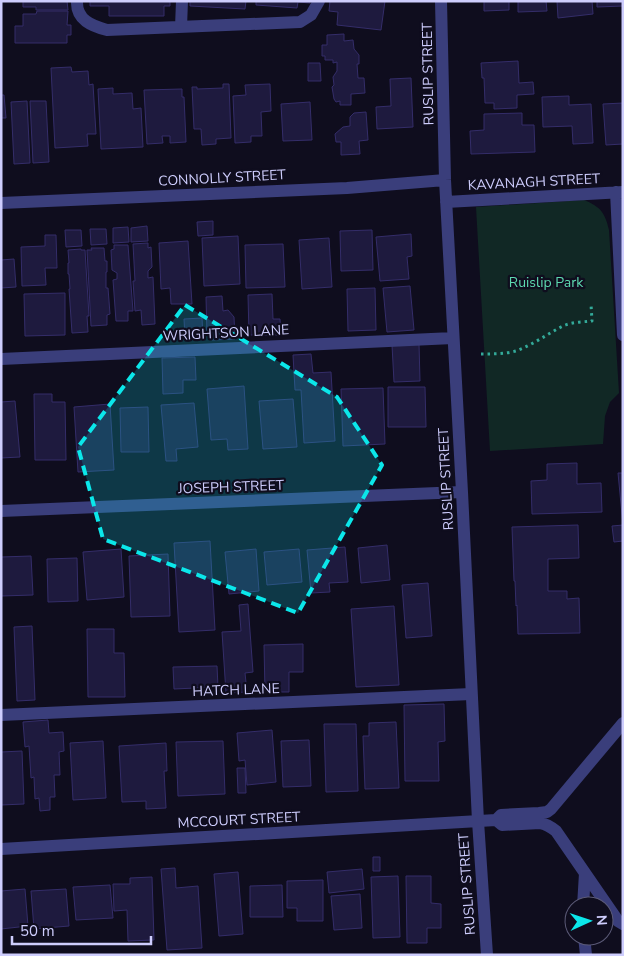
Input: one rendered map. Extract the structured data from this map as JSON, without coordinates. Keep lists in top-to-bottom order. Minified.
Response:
{"streets":{"street":["RUSLIP STREET","CONNOLLY STREET","KAVANAGH STREET","WRIGHTSON LANE","JOSEPH STREET","HATCH LANE","MCCOURT STREET"]},"crossings":[["RUSLIP STREET","CONNOLLY STREET"],["RUSLIP STREET","KAVANAGH STREET"],["RUSLIP STREET","WRIGHTSON LANE"],["RUSLIP STREET","JOSEPH STREET"],["RUSLIP STREET","HATCH LANE"],["RUSLIP STREET","MCCOURT STREET"]],"parks":["Ruislip Park"],"scale_bar":"50 m","north":"right"}
